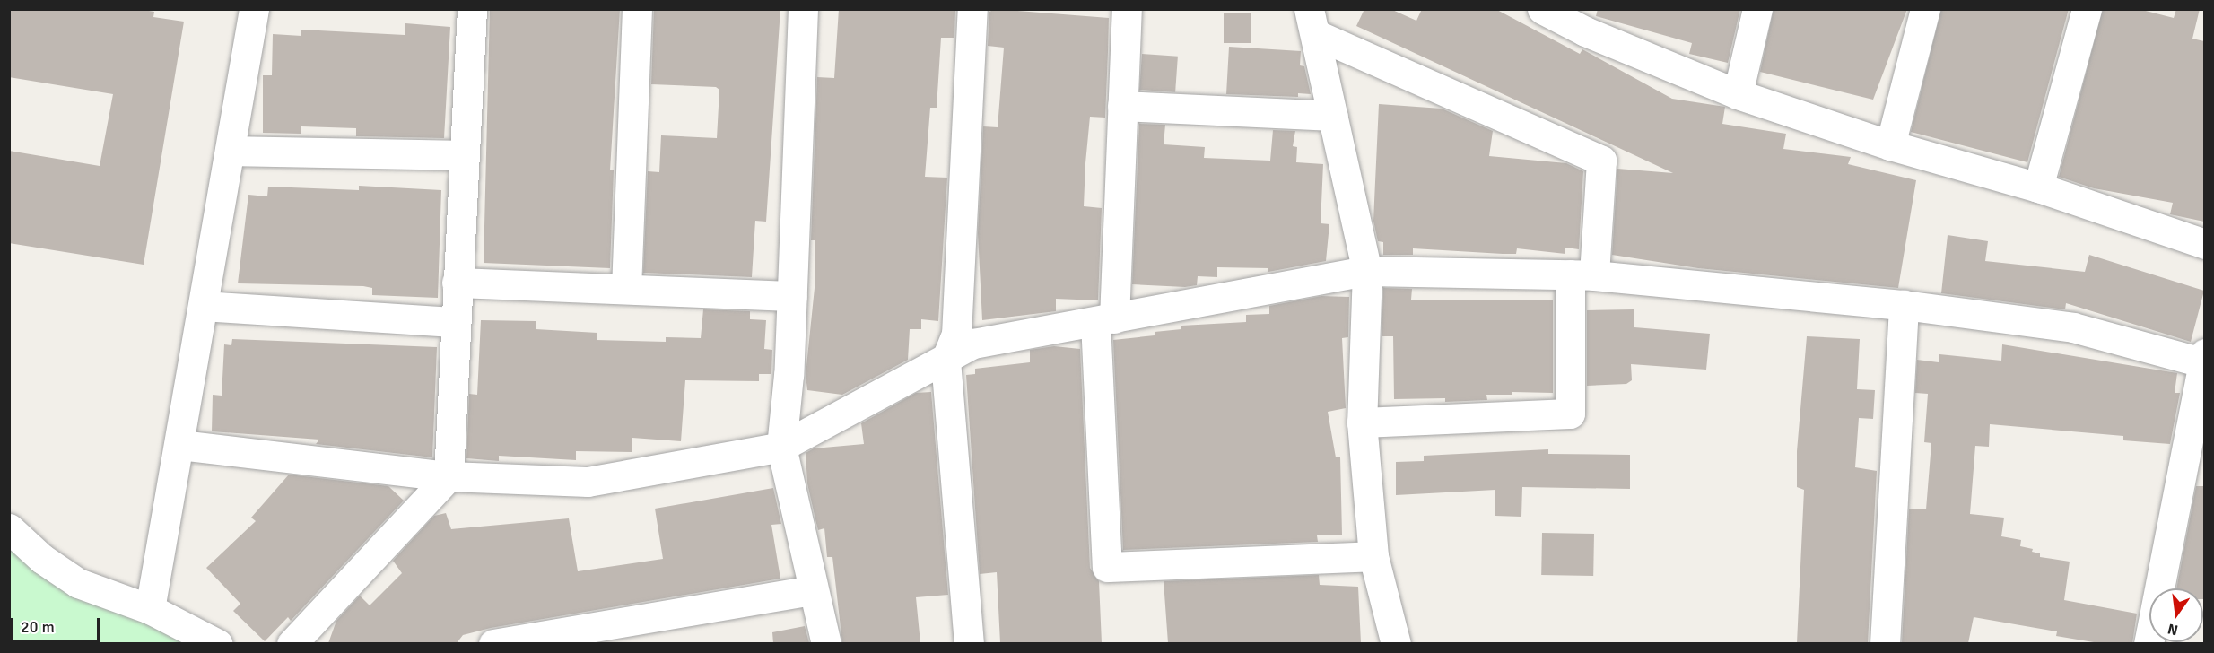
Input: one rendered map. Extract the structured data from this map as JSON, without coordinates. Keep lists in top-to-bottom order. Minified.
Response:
{"scale_bar":"20 m","north":"bottom"}
